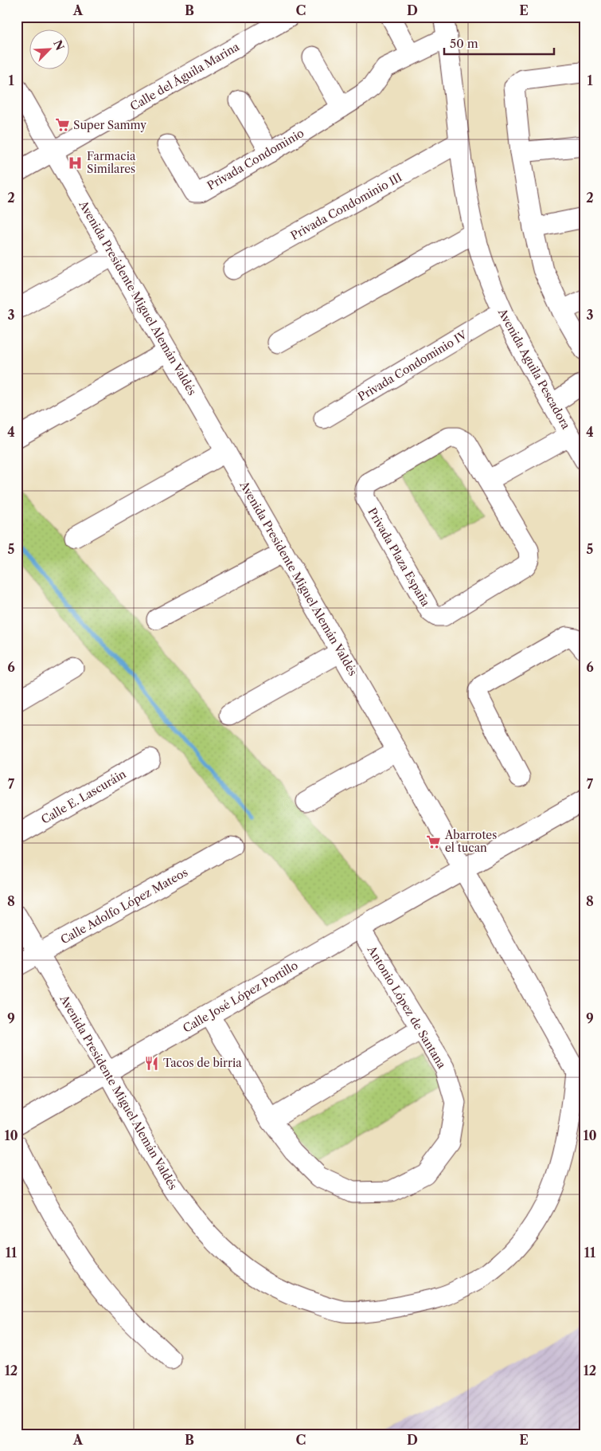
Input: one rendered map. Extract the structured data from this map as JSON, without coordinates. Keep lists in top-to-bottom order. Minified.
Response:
{"streets":{"street":["Calle del Águila Marina","Privada Condominio","Privada Condominio III","Avenida Presidente Miguel Alemán Valdés","Privada Condominio IV","Avenida Aguila Pescadora","Privada Plaza España","Calle E. Lascuráin","Calle Adolfo López Mateos","Calle José López Portillo","Antonio López de Santana"]},"crossings":[["Calle del Águila Marina","Avenida Presidente Miguel Alemán Valdés"],["Privada Condominio","Avenida Aguila Pescadora"],["Privada Condominio III","Avenida Aguila Pescadora"],["Avenida Presidente Miguel Alemán Valdés","Calle Adolfo López Mateos"],["Avenida Presidente Miguel Alemán Valdés","Calle José López Portillo"],["Privada Condominio IV","Avenida Aguila Pescadora"],["Calle José López Portillo","Antonio López de Santana"]],"places":{"supermarket":["Super Sammy","Abarrotes el tucan"],"hospital":["Farmacia Similares"],"restaurant":["Tacos de birria"]},"scale_bar":"50 m","north":"top right","grid":{"columns":["A","B","C","D","E"],"rows":["1","2","3","4","5","6","7","8","9","10","11","12"]}}
